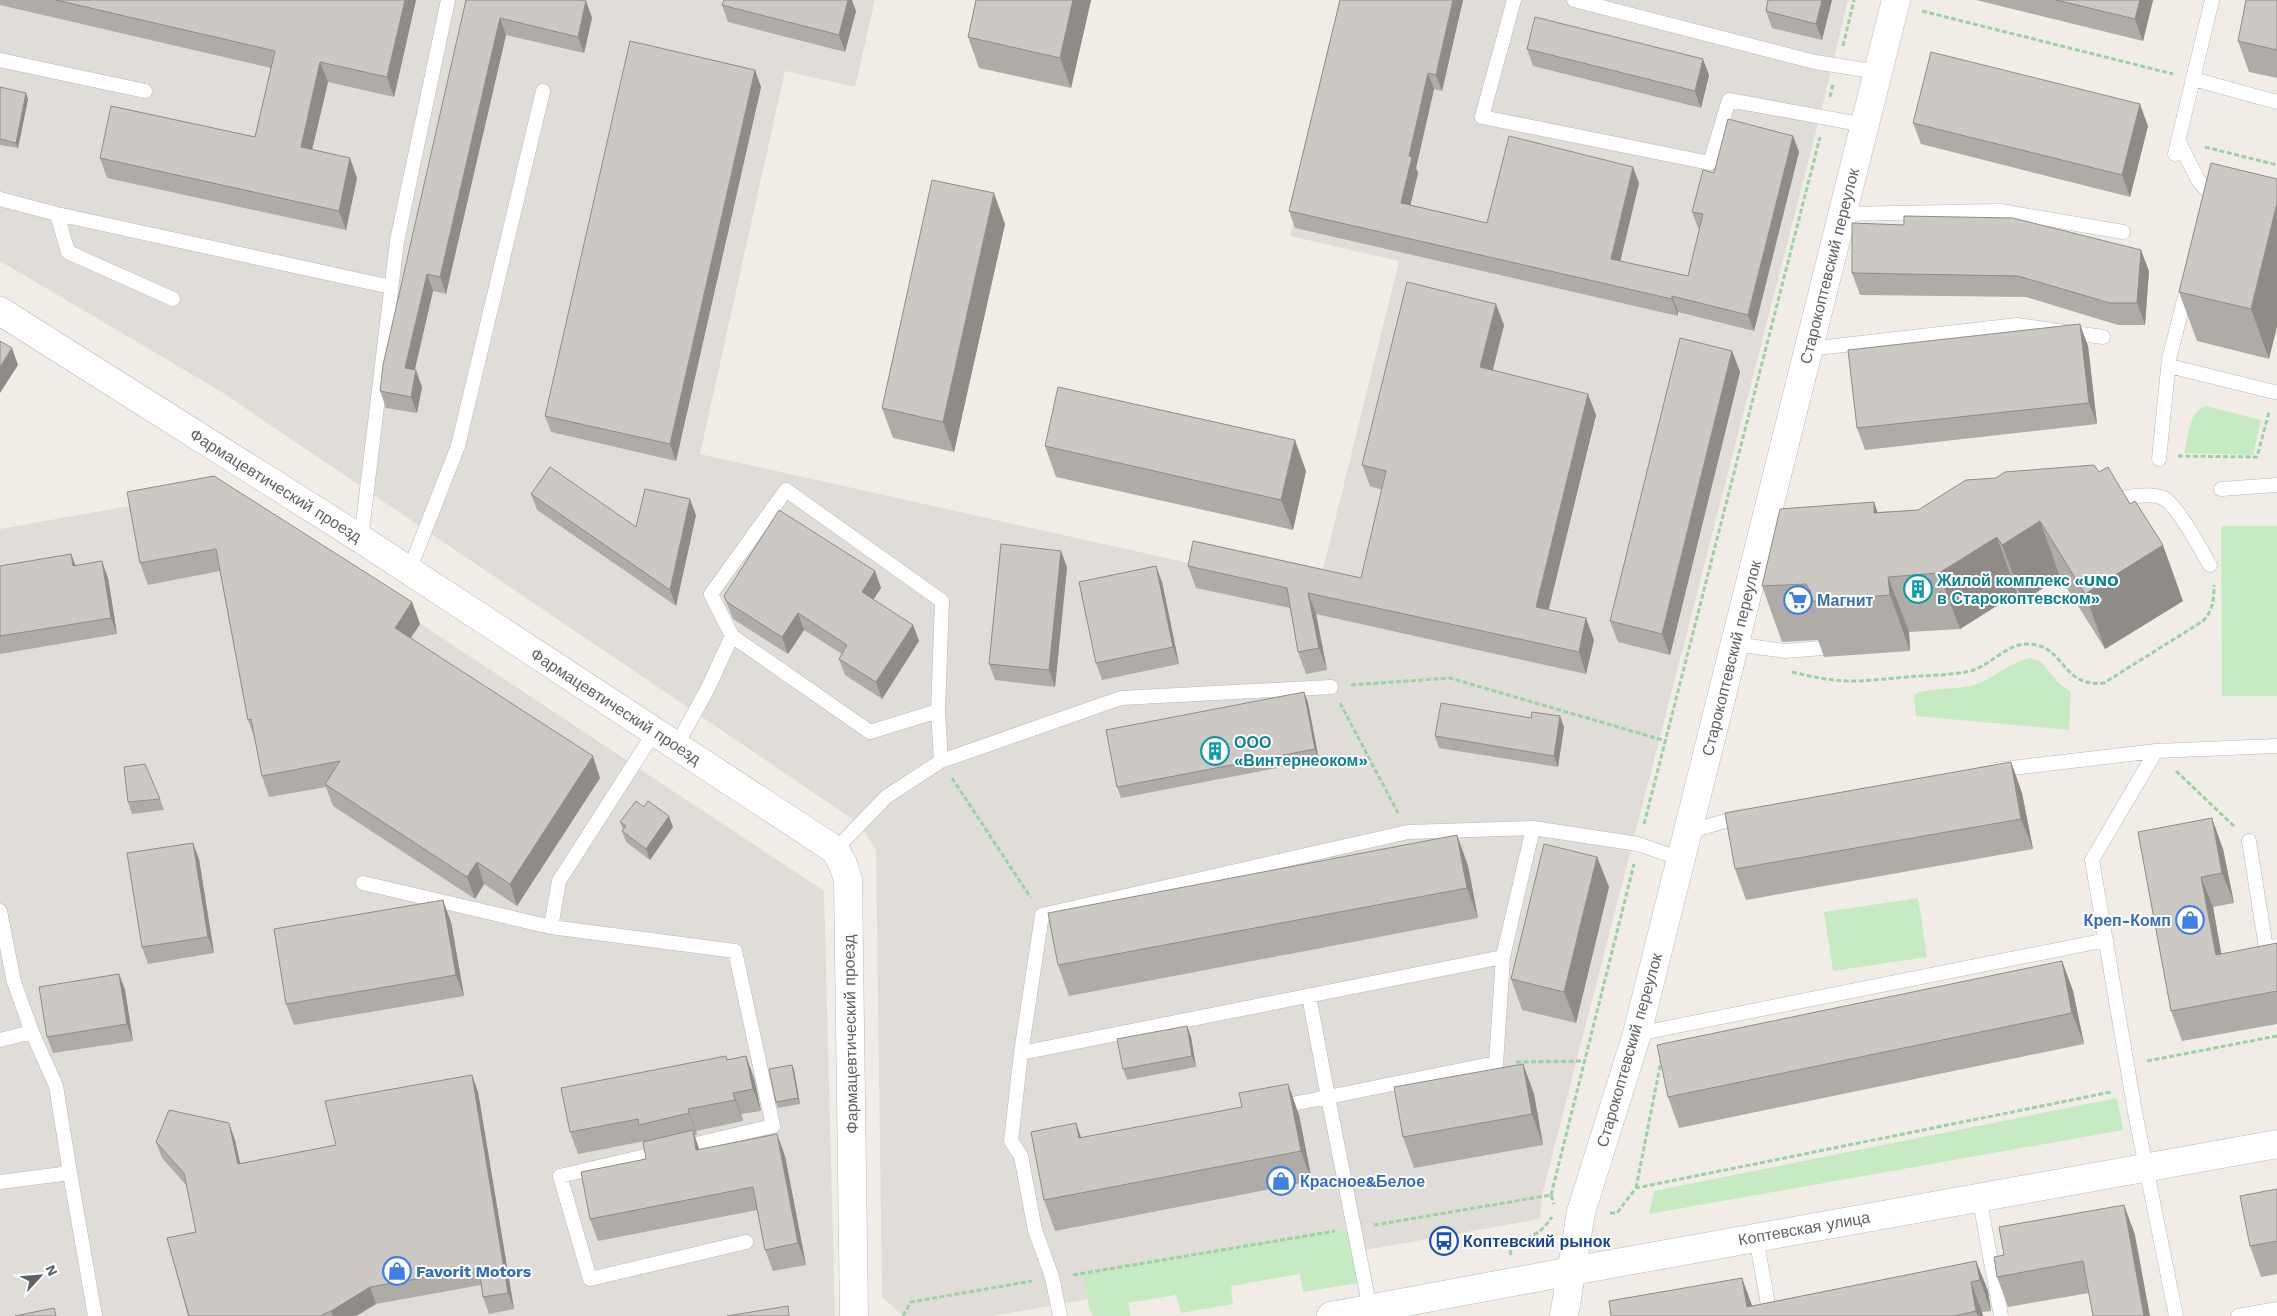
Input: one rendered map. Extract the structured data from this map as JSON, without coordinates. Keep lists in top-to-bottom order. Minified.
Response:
{"streets":{"street":["Старокоптевский переулок","Фармацевтический проезд","Коптевская улица"]},"crossings":[["Старокоптевский переулок","Коптевская улица"]],"places":{"building":["Жилой комплекс «UNO в Старокоптевском»","ООО «Винтернеоком»"],"supermarket":["Магнит"],"shop":["Креп-Комп","Красное&Белое","Favorit Motors"],"bus stop":["Коптевский рынок"]},"north":"top right"}
